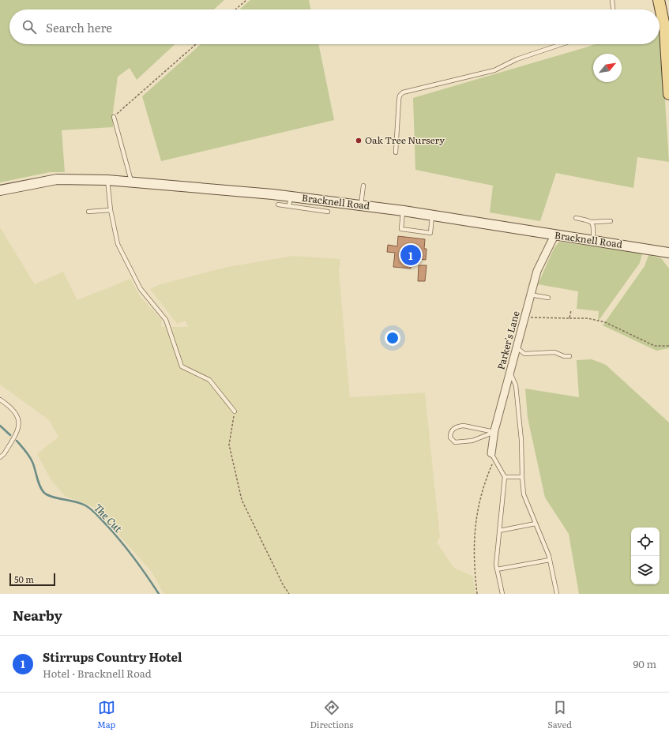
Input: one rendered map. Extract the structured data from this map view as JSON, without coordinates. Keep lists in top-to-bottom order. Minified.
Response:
{"streets":{"main road":["Bracknell Road"],"street":["Parker's Lane"]},"crossings":[["Bracknell Road","Parker's Lane"]],"water":["The Cut"],"places":["Oak Tree Nursery"],"scale_bar":"50 m","north":"top right","page":{"search":"Search here","pins":"1","scale":"50 m","heading":"Nearby","list":[{"mark":"1","name":"Stirrups Country Hotel","note":"Hotel · Bracknell Road","value":"90 m"}],"nav":["Map","Directions","Saved"]}}
